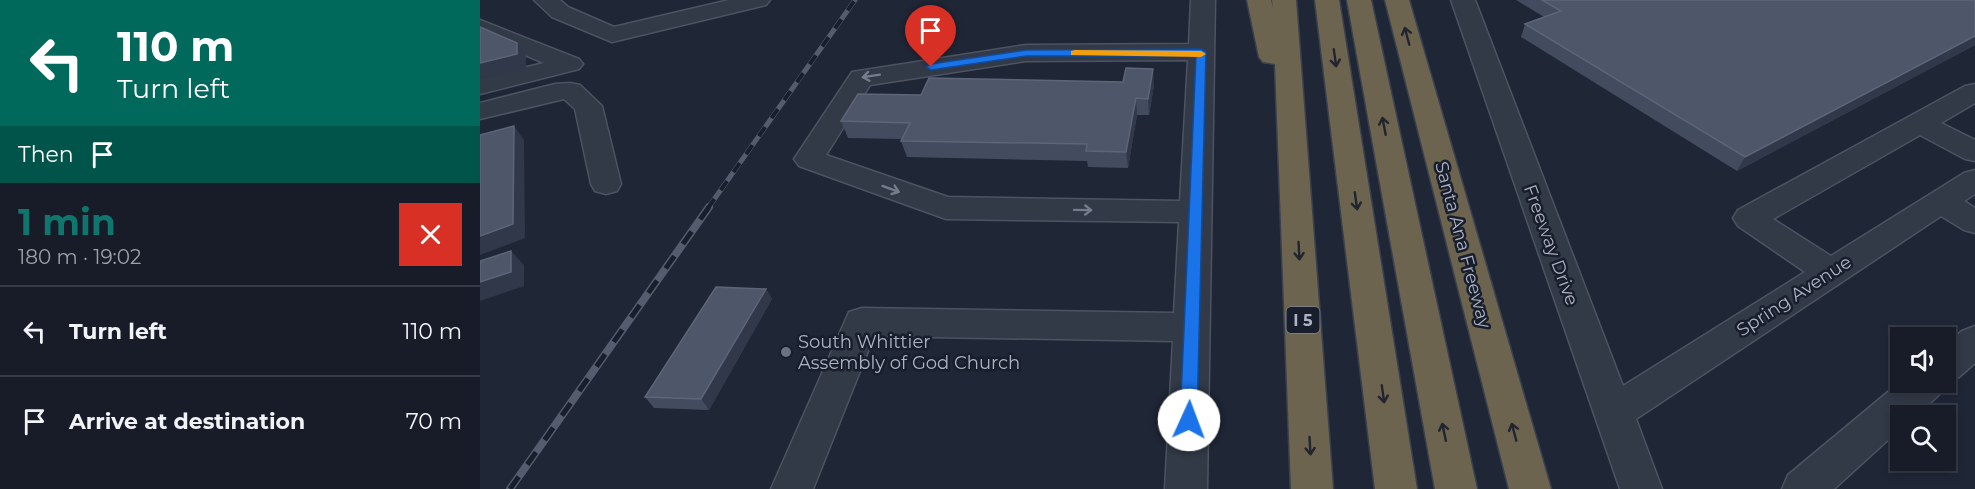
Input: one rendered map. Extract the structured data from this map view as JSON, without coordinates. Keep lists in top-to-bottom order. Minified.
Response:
{"streets":{"highway":["Santa Ana Freeway","I 5"],"street":["Freeway Drive","Spring Avenue"]},"crossings":[["Freeway Drive","Spring Avenue"]],"places":["South Whittier Assembly of God Church"],"page":{"turn":["110 m","Turn left"],"then":"Then","heading":["1 min","180 m · 19:02"],"list":[{"name":"Turn left","value":"110 m"},{"name":"Arrive at destination","value":"70 m"}]}}
